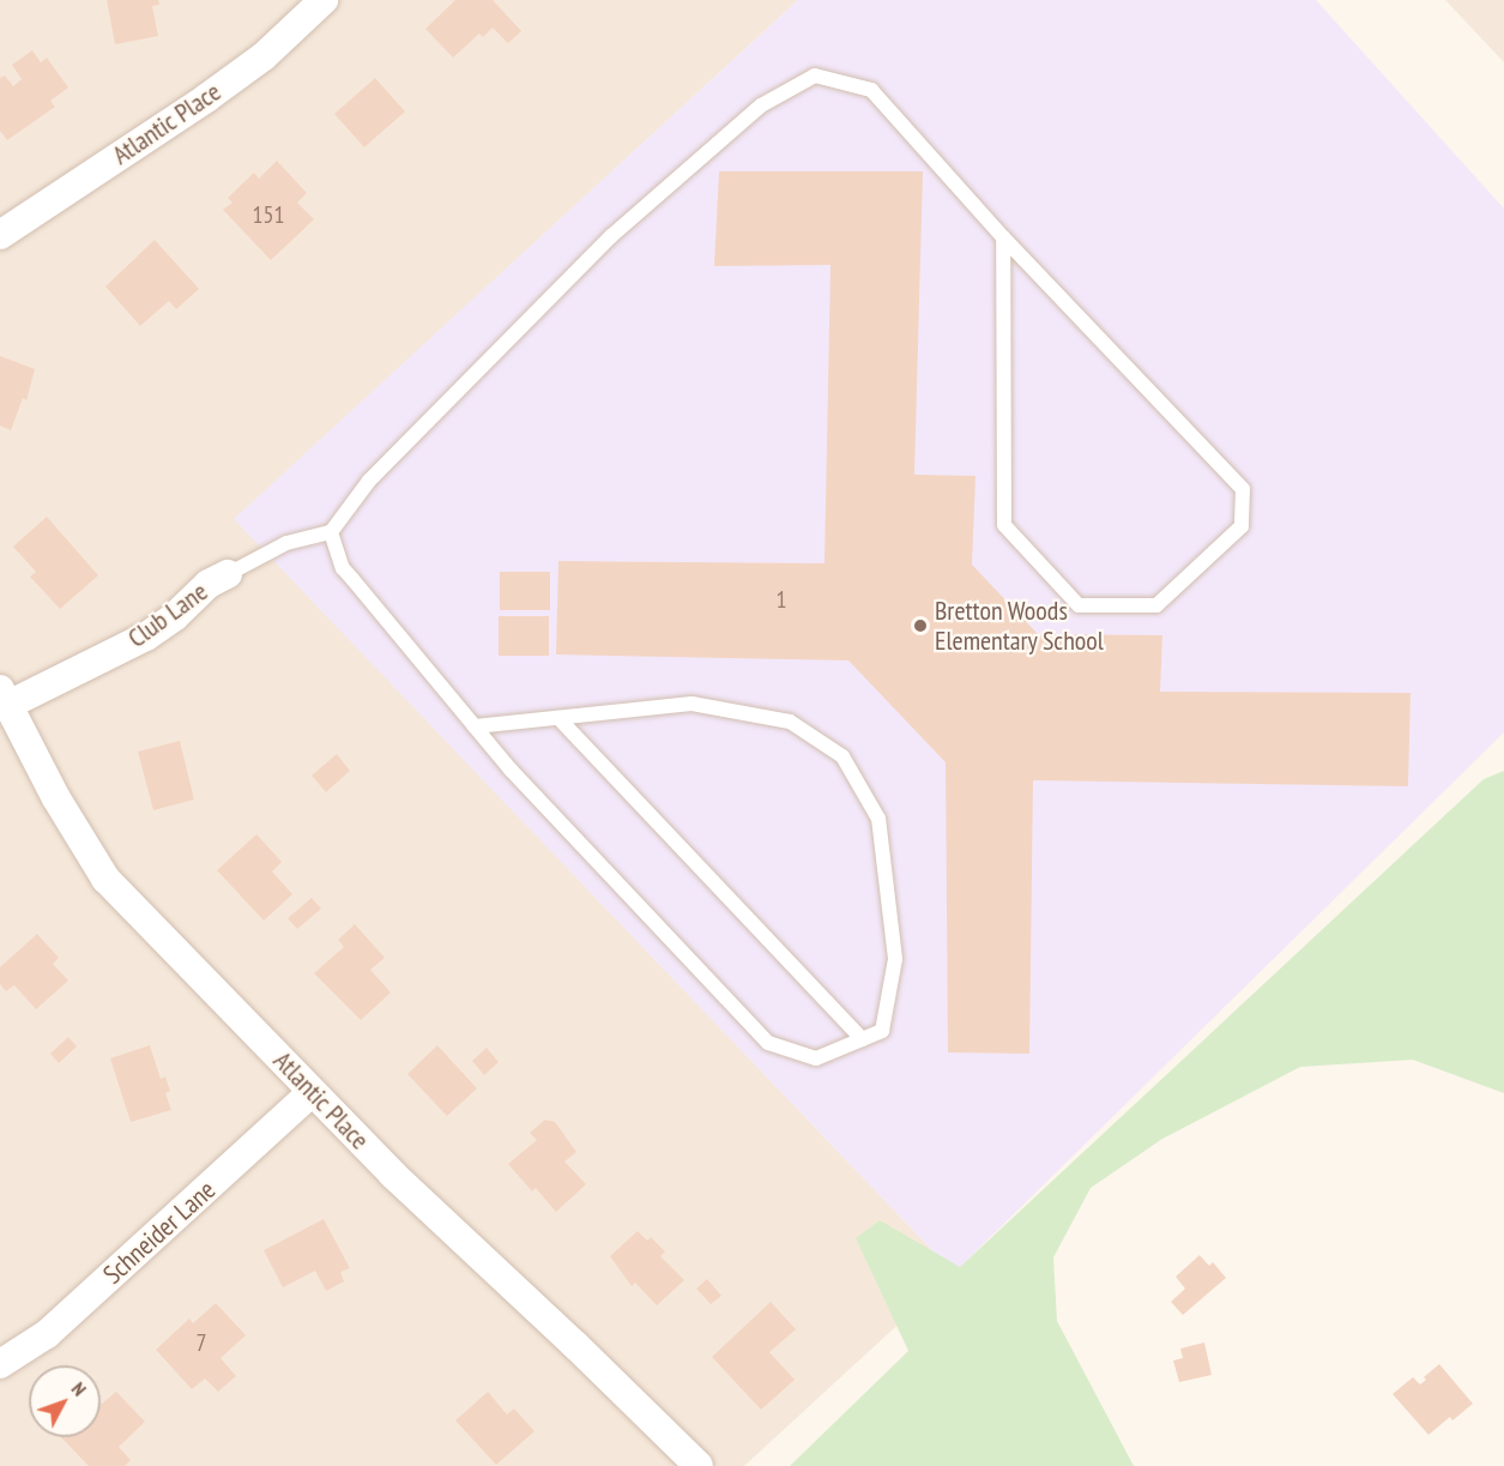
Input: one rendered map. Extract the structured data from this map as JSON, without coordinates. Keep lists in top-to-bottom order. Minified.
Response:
{"streets":{"street":["Atlantic Place","Club Lane","Schneider Lane"]},"crossings":[["Atlantic Place","Club Lane"],["Atlantic Place","Schneider Lane"]],"places":["Bretton Woods Elementary School"],"house_numbers":["151","1","7"],"north":"top right"}
